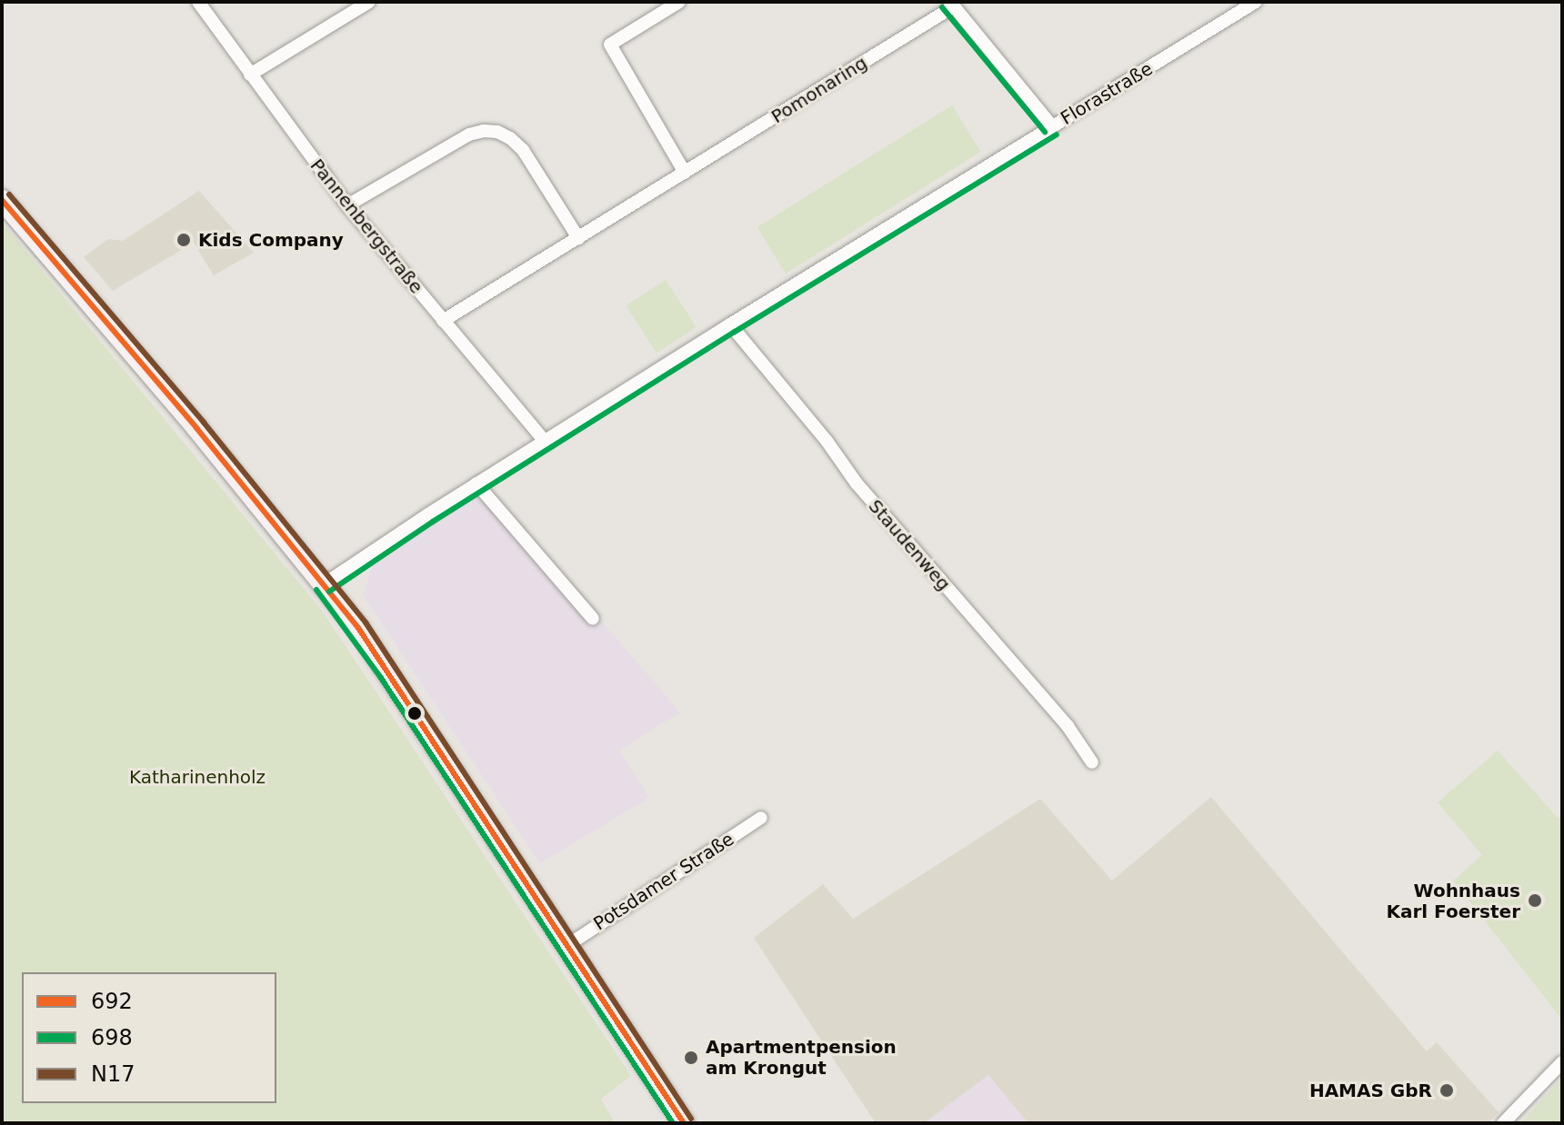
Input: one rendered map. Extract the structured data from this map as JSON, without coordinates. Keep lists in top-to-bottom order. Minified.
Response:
{"streets":{"street":["Pomonaring","Florastraße","Pannenbergstraße","Staudenweg","Potsdamer Straße"]},"crossings":[["Pomonaring","Pannenbergstraße"],["Florastraße","Pannenbergstraße"],["Florastraße","Staudenweg"]],"parks":["Katharinenholz"],"places":["Kids Company","Wohnhaus Karl Foerster","Apartmentpension am Krongut","HAMAS GbR"],"lines":["transit line 698","transit line N17","transit line 692"],"legend":["692","698","N17"]}
